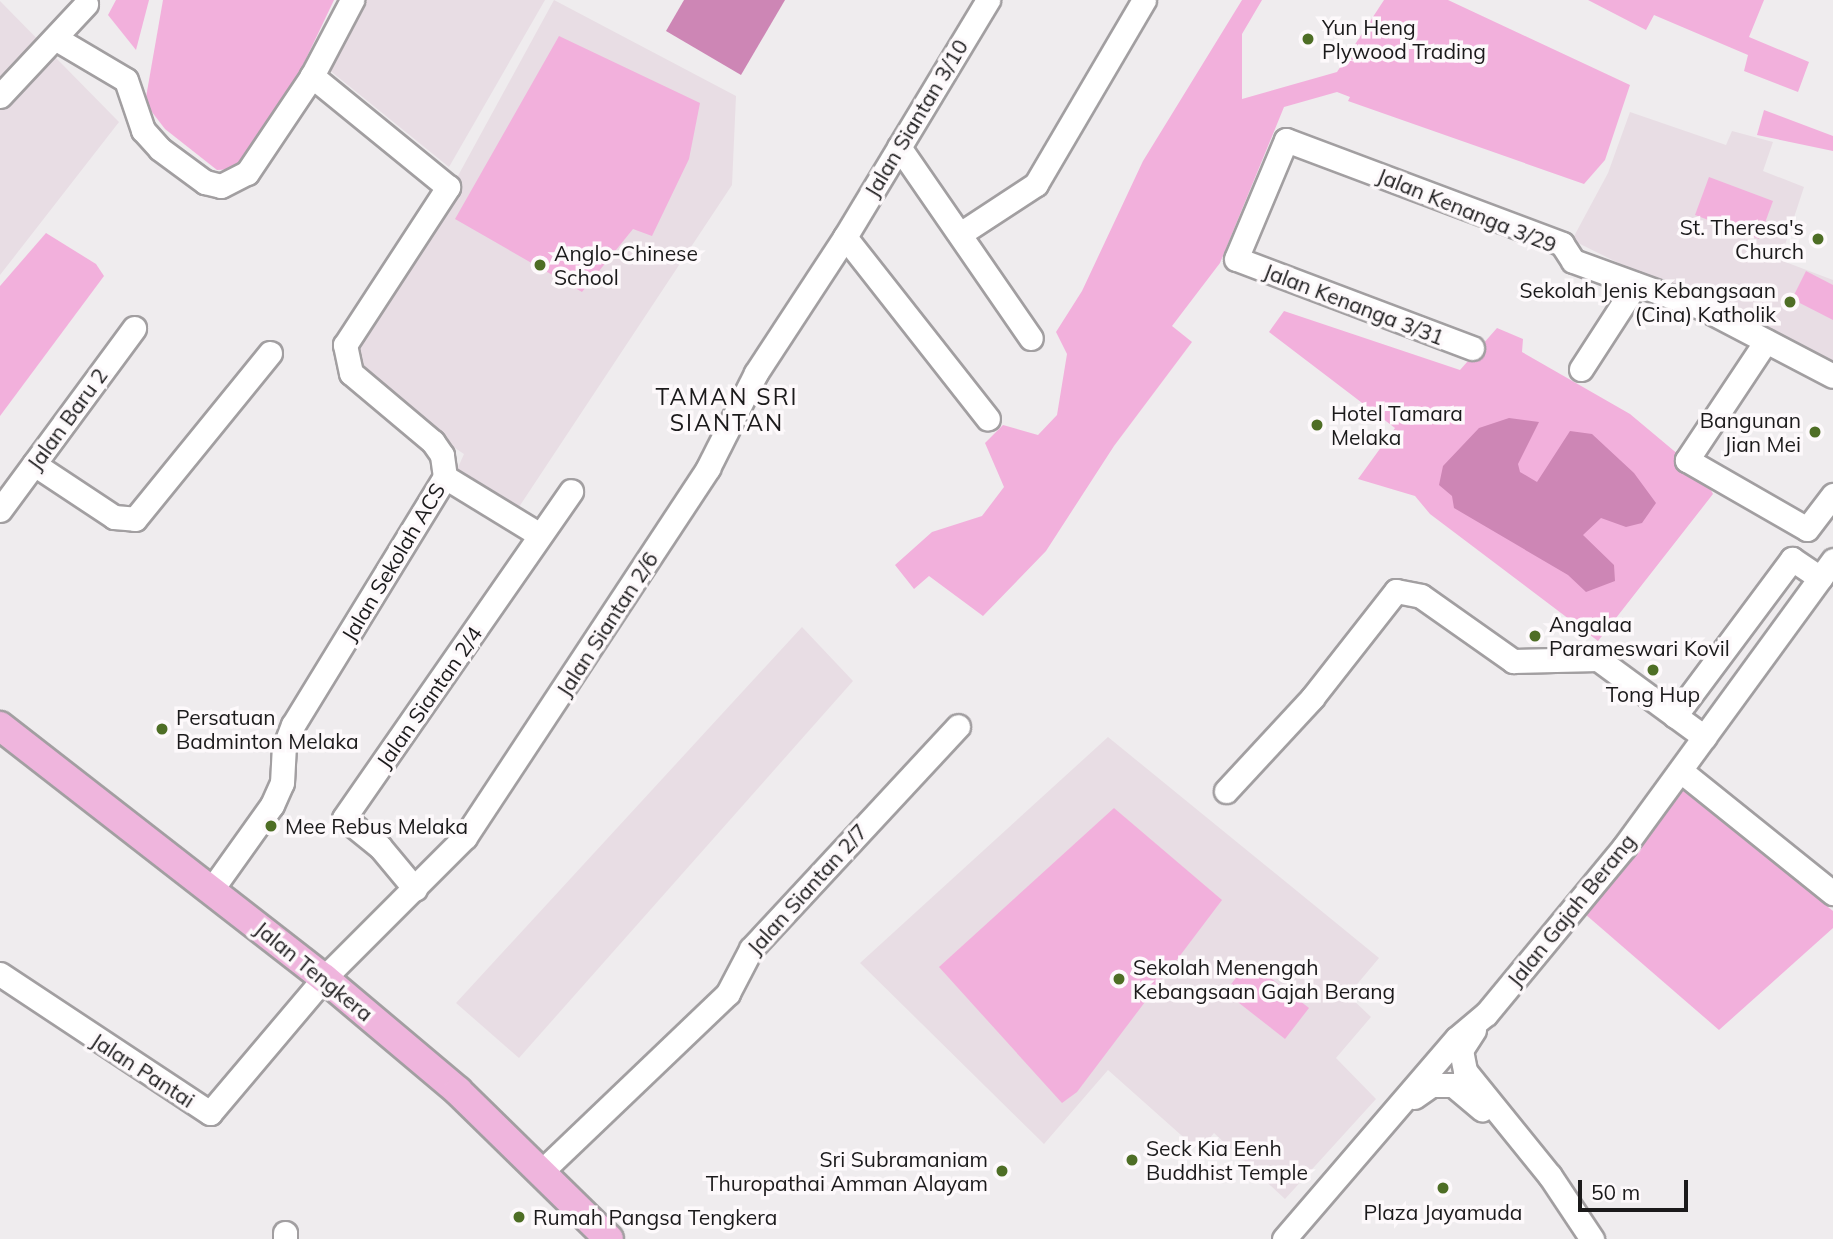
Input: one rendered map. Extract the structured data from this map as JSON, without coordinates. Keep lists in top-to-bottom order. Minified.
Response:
{"streets":{"main road":["Jalan Tengkera"],"street":["Jalan Siantan 3/10","Jalan Kenanga 3/29","Jalan Kenanga 3/31","Jalan Baru 2","Jalan Sekolah ACS","Jalan Siantan 2/6","Jalan Siantan 2/4","Jalan Siantan 2/7","Jalan Gajah Berang","Jalan Pantai"]},"crossings":[["Jalan Siantan 3/10","Jalan Siantan 2/6"],["Jalan Kenanga 3/29","Jalan Kenanga 3/31"],["Jalan Sekolah ACS","Jalan Tengkera"],["Jalan Siantan 2/6","Jalan Siantan 2/4"],["Jalan Siantan 2/6","Jalan Tengkera"],["Jalan Siantan 2/6","Jalan Pantai"],["Jalan Siantan 2/7","Jalan Tengkera"],["Jalan Tengkera","Jalan Pantai"]],"districts":["TAMAN SRI SIANTAN"],"places":["Yun Heng Plywood Trading","St. Theresa's Church","Anglo-Chinese School","Sekolah Jenis Kebangsaan (Cina) Katholik","Hotel Tamara Melaka","Bangunan Jian Mei","Angalaa Parameswari Kovil","Tong Hup","Persatuan Badminton Melaka","Mee Rebus Melaka","Sekolah Menengah Kebangsaan Gajah Berang","Seck Kia Eenh Buddhist Temple","Sri Subramaniam Thuropathai Amman Alayam","Plaza Jayamuda","Rumah Pangsa Tengkera"],"scale_bar":"50 m"}
